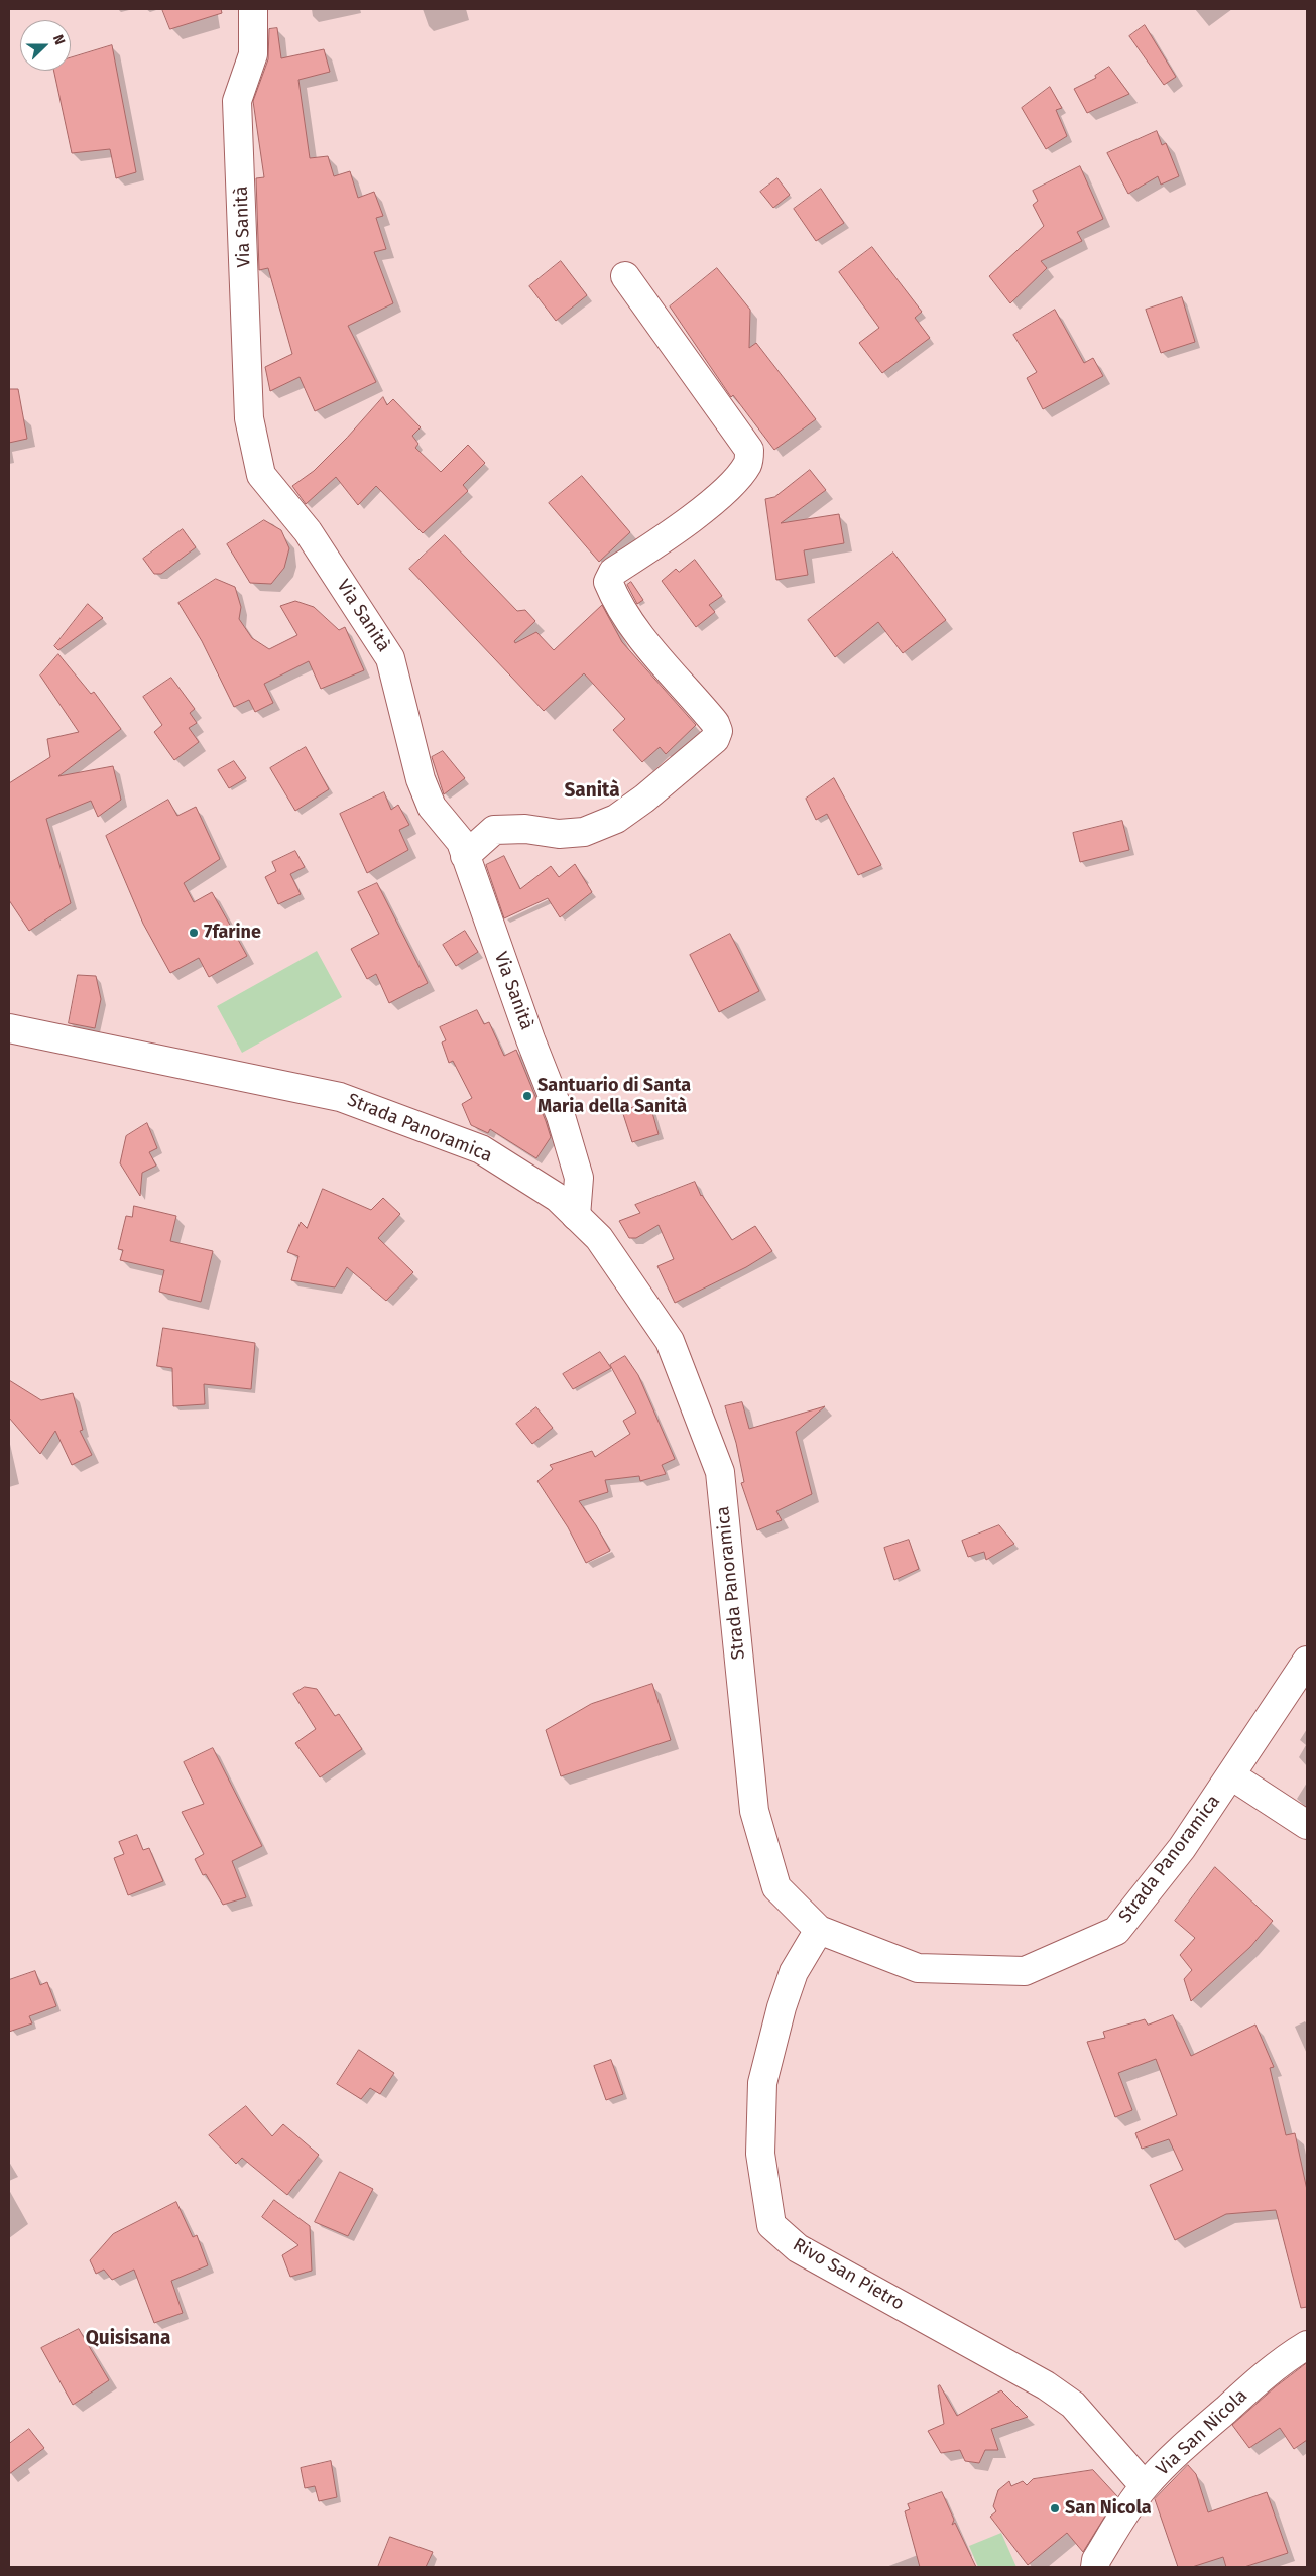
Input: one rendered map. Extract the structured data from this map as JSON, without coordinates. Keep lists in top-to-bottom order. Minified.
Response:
{"streets":{"street":["Via Sanità","Strada Panoramica","Rivo San Pietro","Via San Nicola"]},"crossings":[["Via Sanità","Strada Panoramica"],["Strada Panoramica","Rivo San Pietro"],["Rivo San Pietro","Via San Nicola"]],"districts":["Sanità","Quisisana"],"places":["7farine","Santuario di Santa Maria della Sanità","San Nicola"],"north":"right"}
